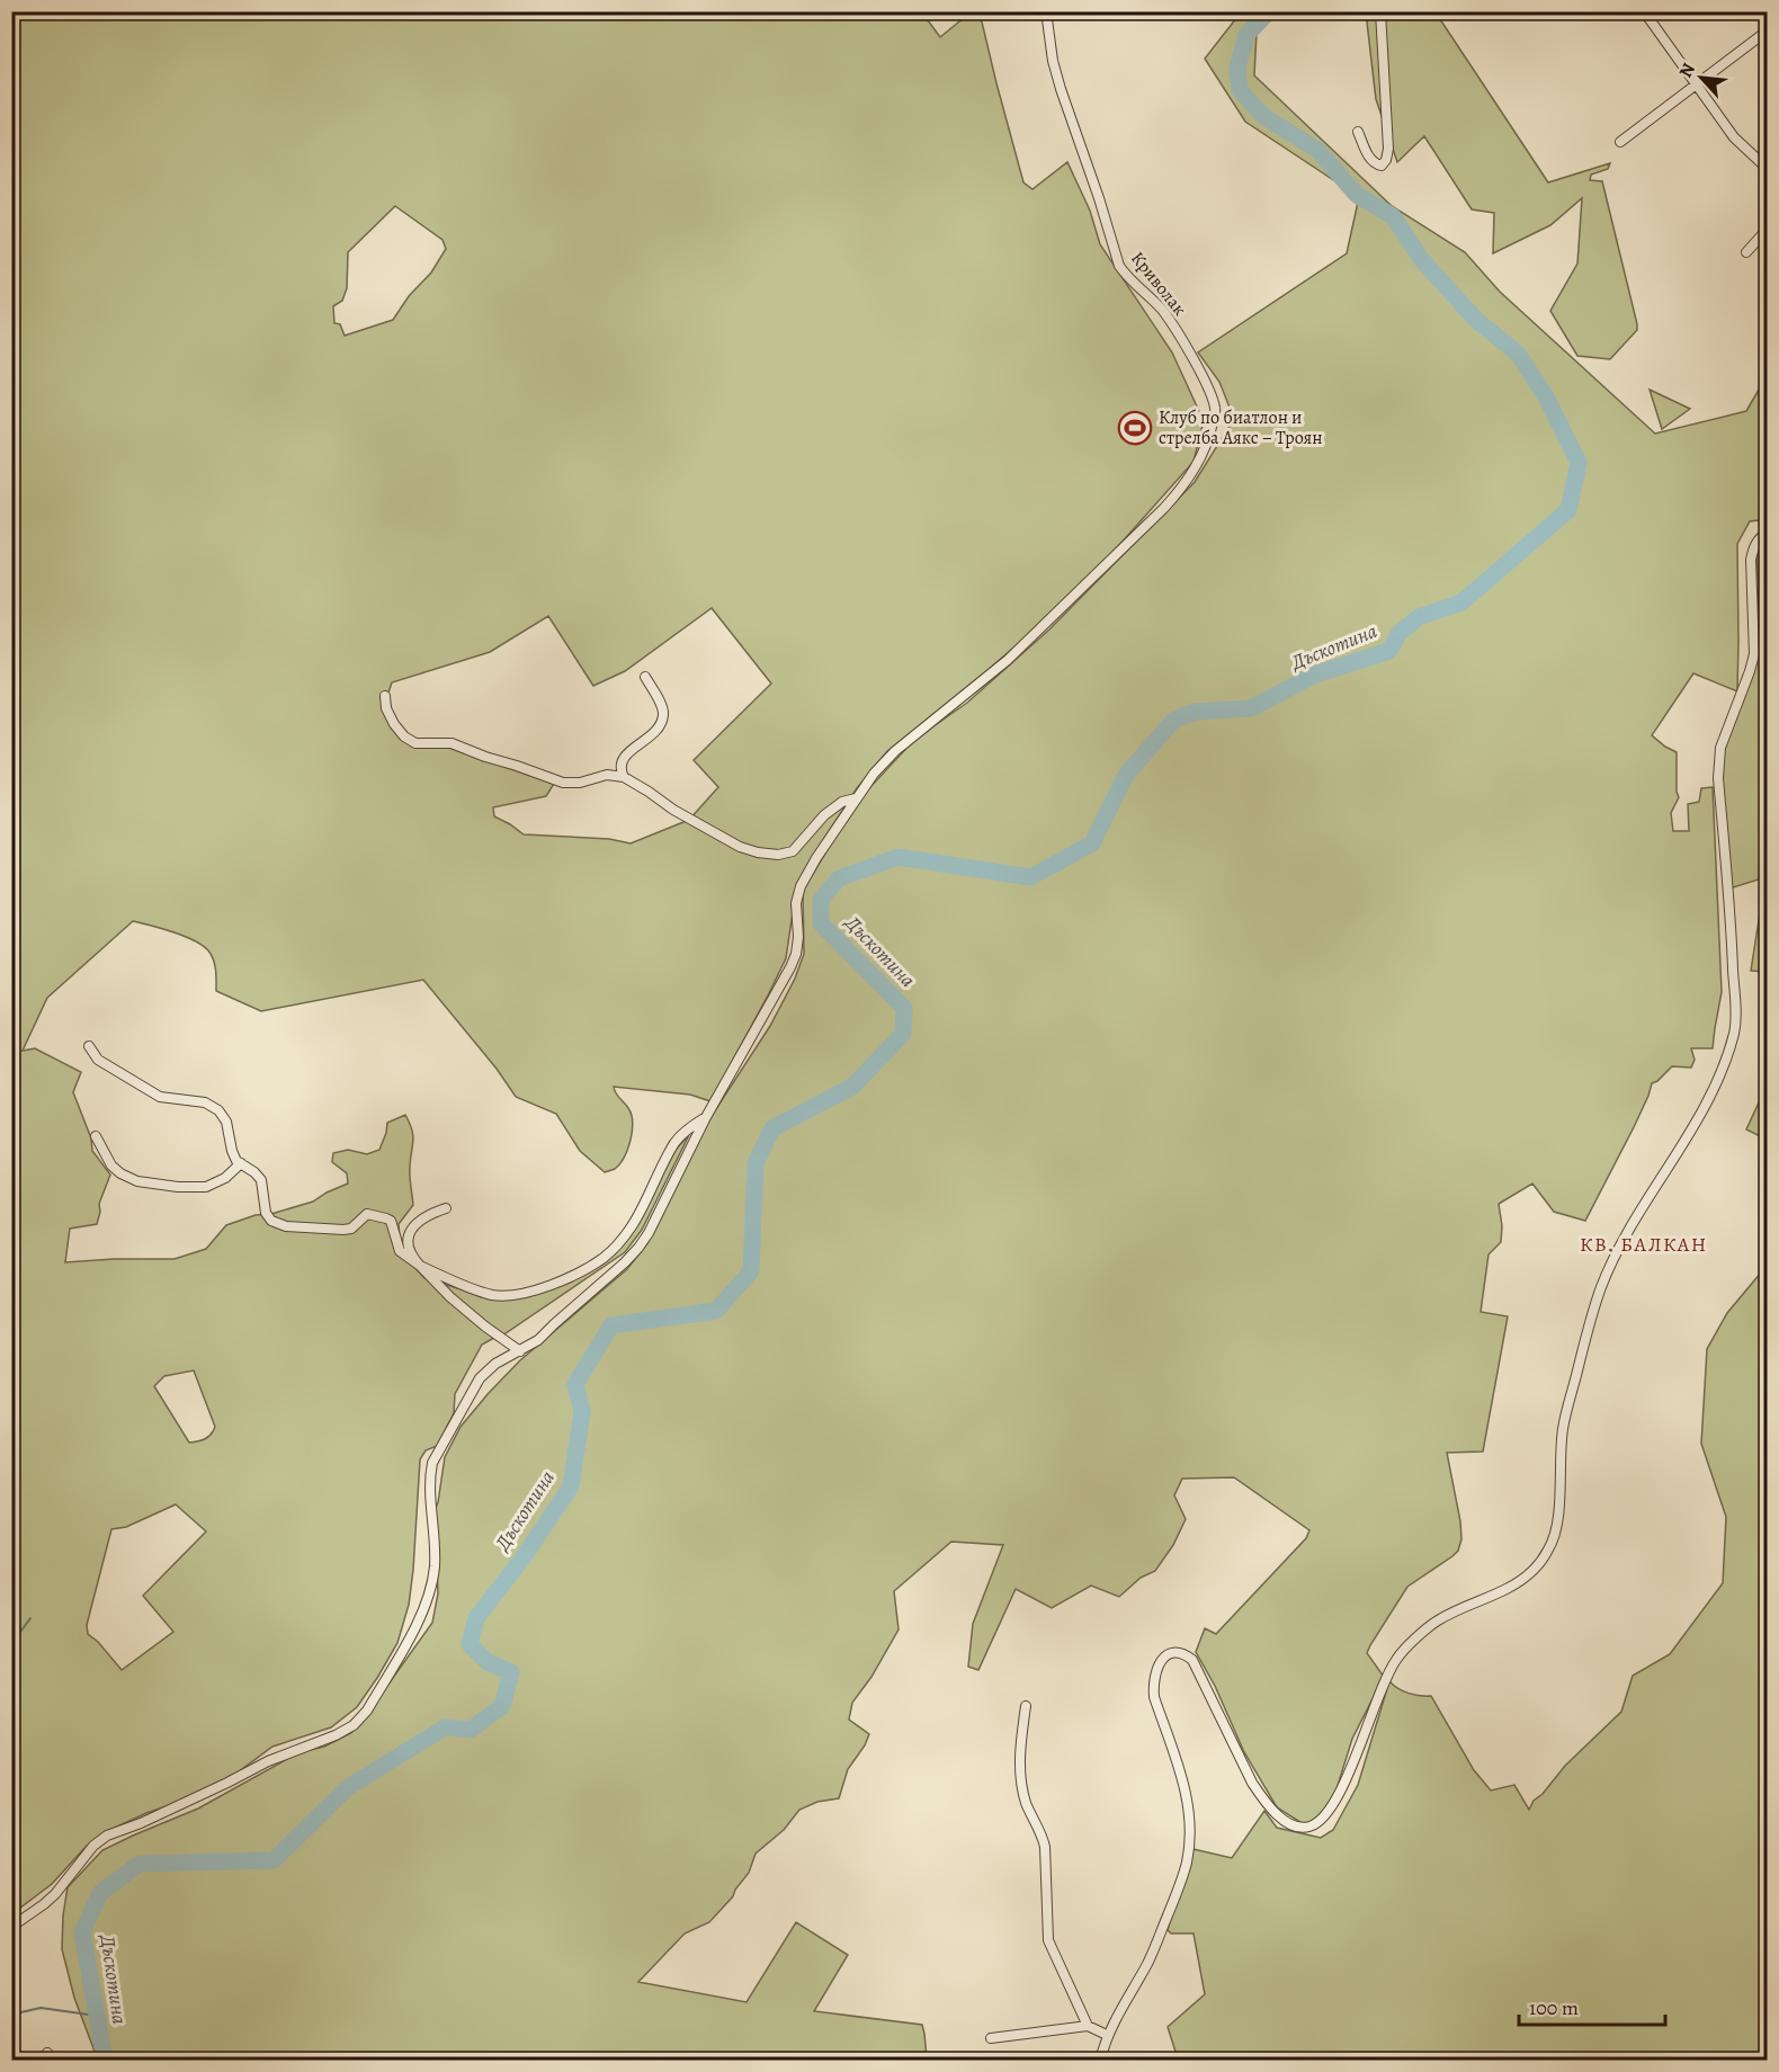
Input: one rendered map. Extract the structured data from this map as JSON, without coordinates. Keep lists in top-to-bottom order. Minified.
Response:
{"streets":{"street":["Криволак"]},"districts":["КВ. БАЛКАН"],"water":["Дъскотина"],"places":{"sports":["Клуб по биатлон и стрелба Аякс – Троян"]},"scale_bar":"100 m","north":"top left"}
